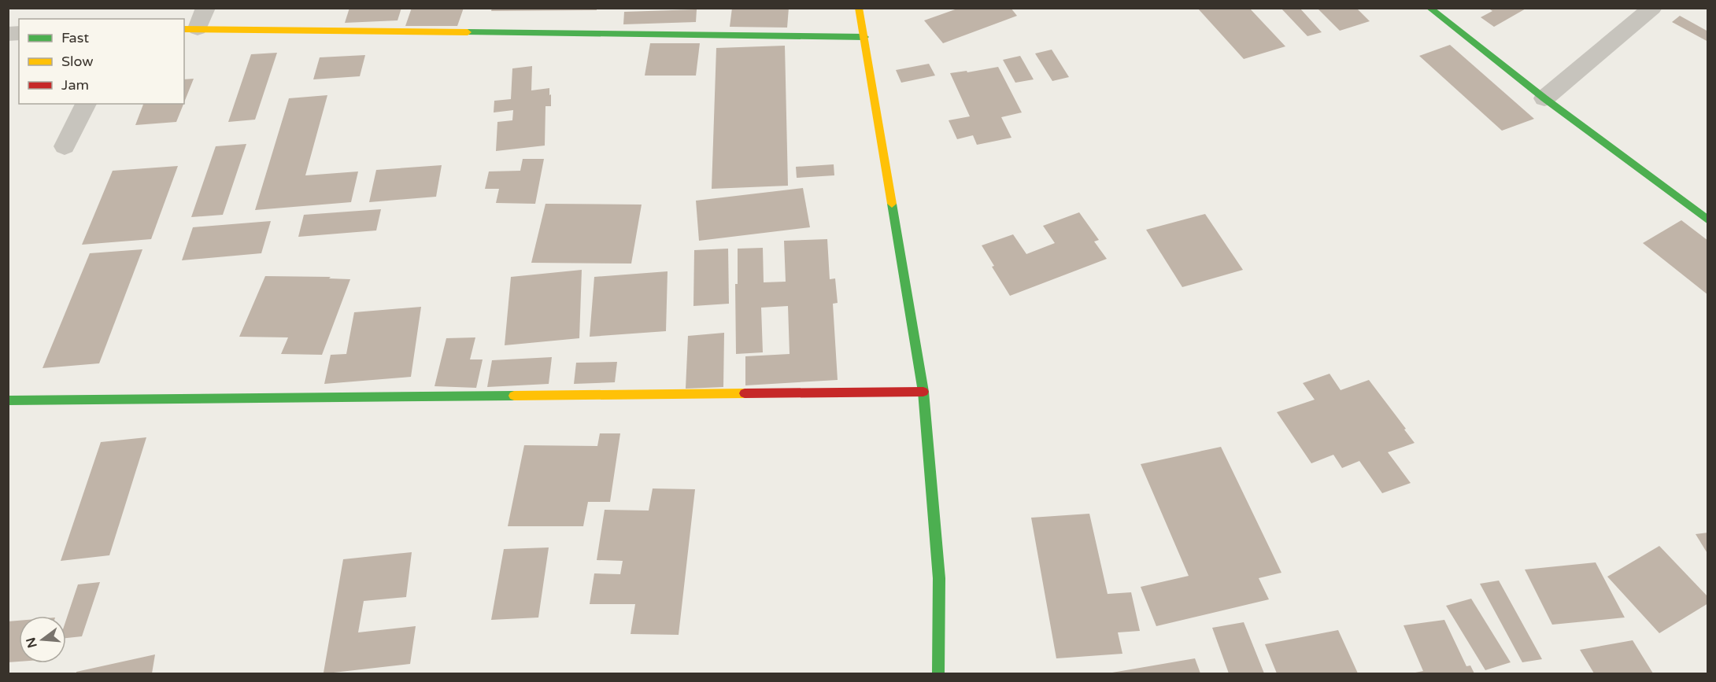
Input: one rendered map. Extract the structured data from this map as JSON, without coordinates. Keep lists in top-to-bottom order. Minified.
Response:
{"legend":["Fast","Slow","Jam"],"north":"left"}
